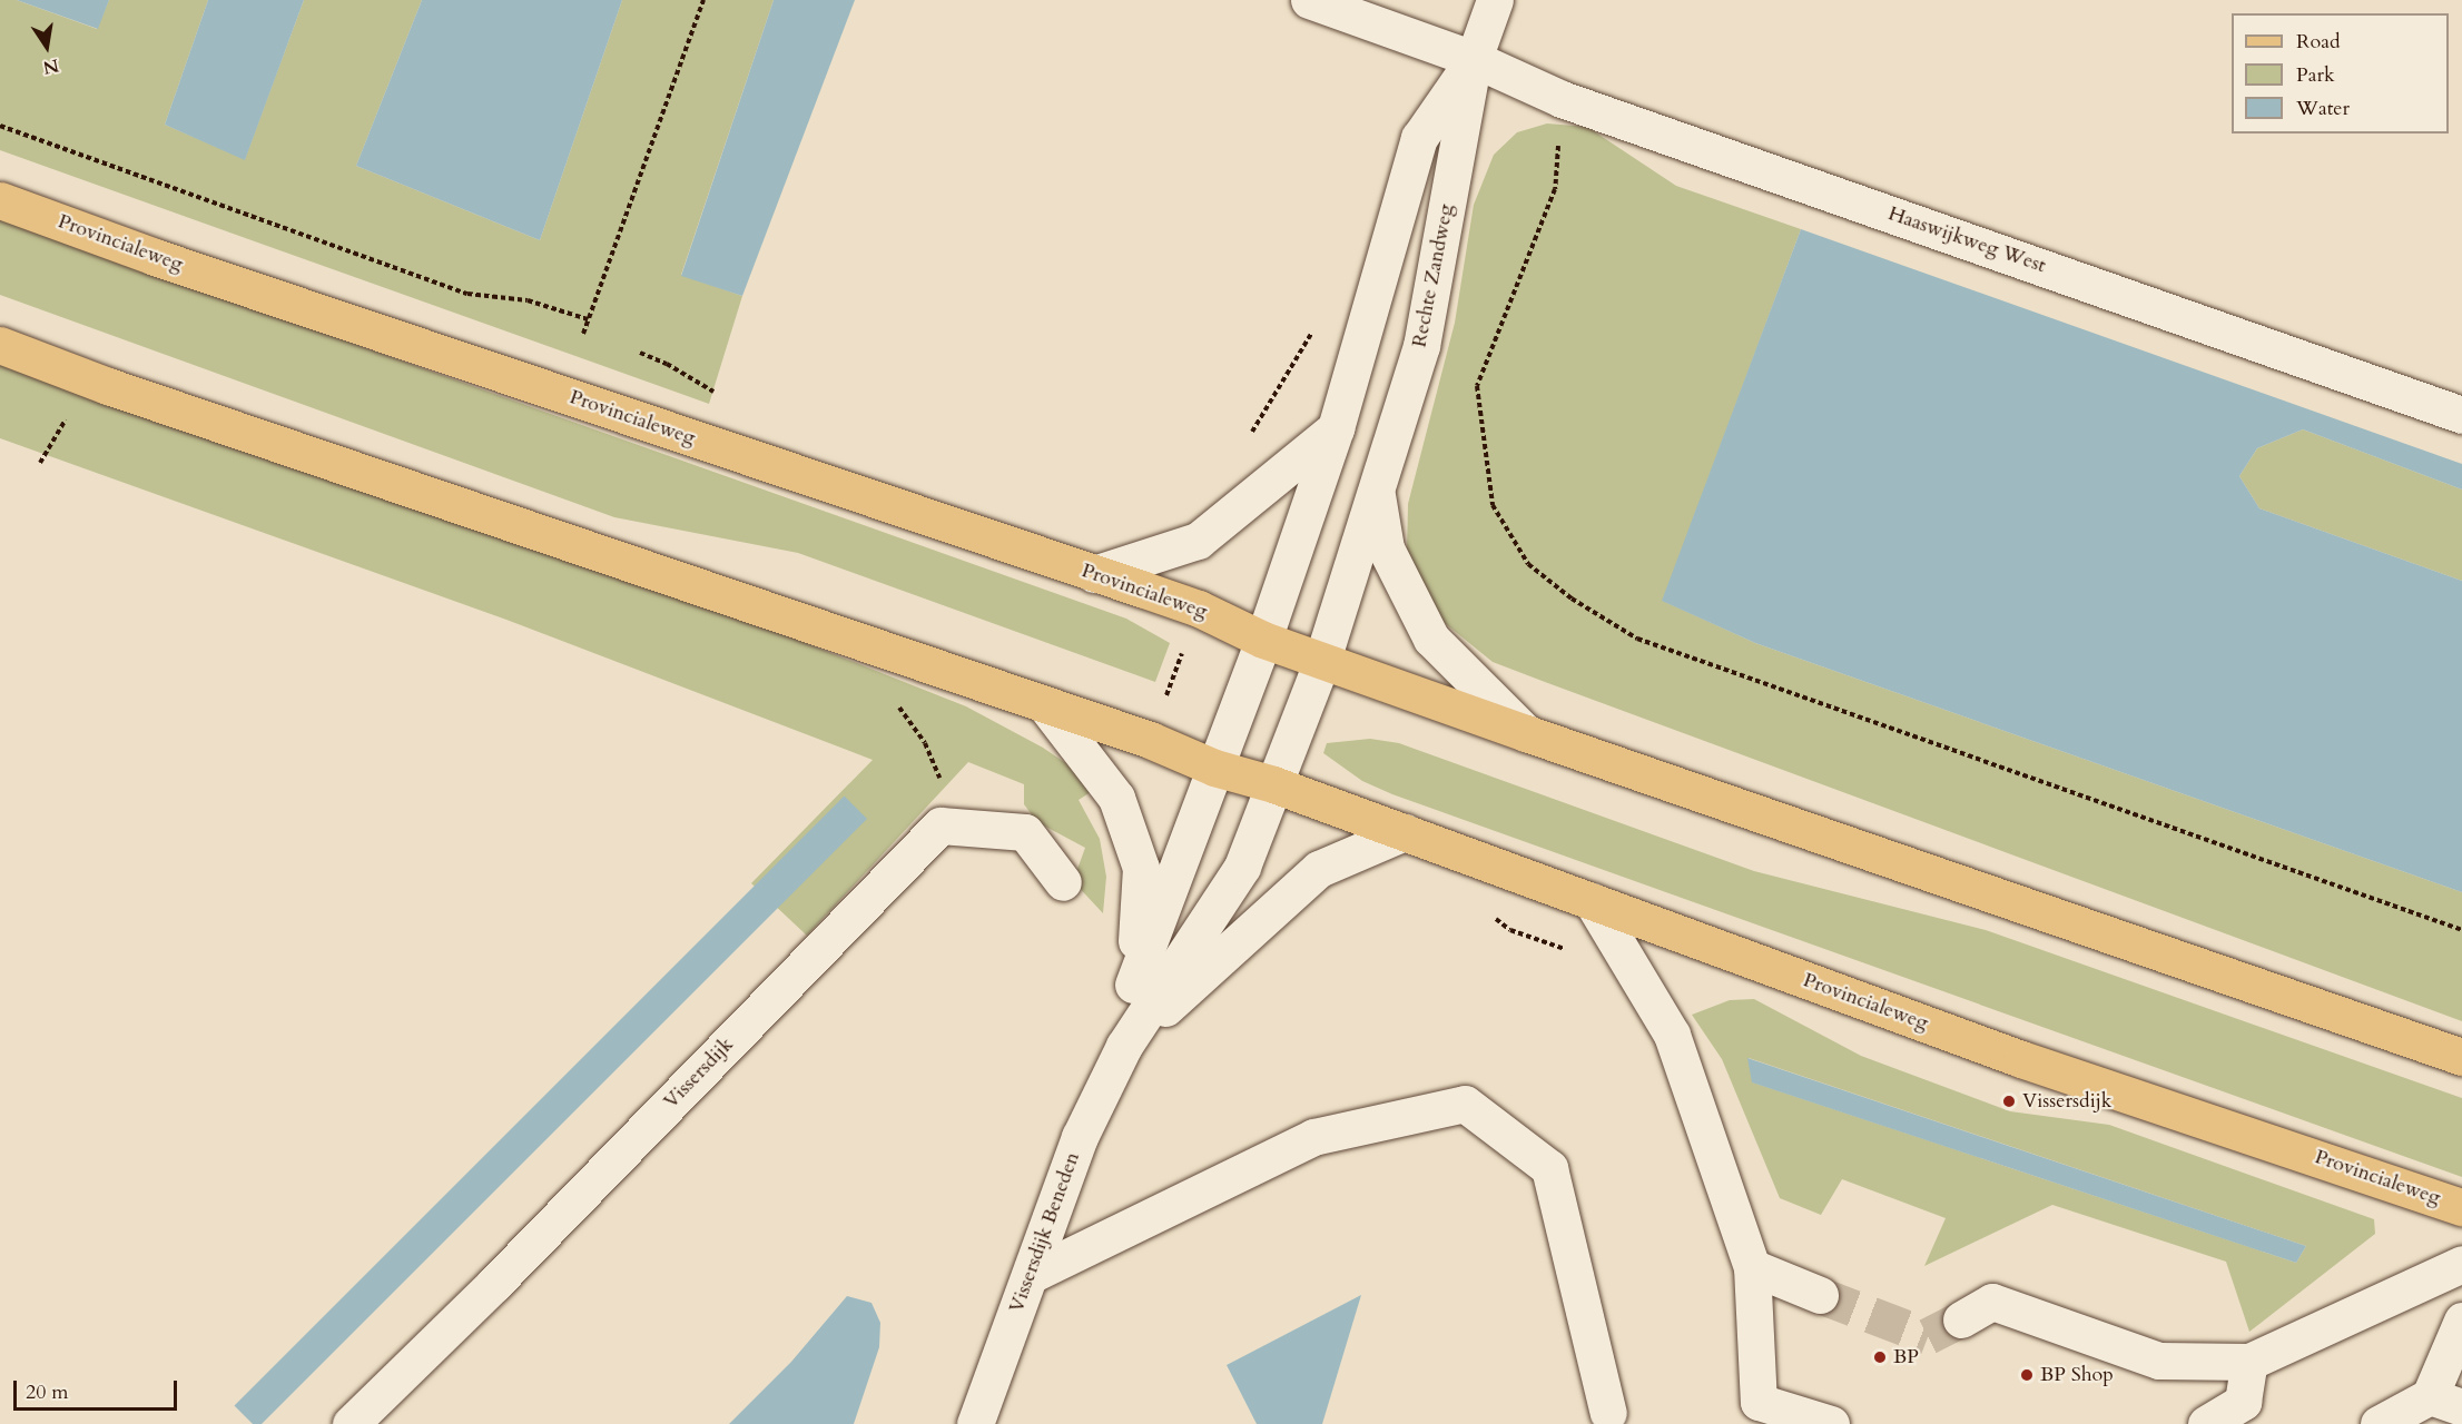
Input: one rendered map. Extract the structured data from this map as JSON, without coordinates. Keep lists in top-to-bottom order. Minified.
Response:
{"streets":{"main road":["Provincialeweg"],"street":["Haaswijkweg West","Rechte Zandweg","Vissersdijk","Vissersdijk Beneden"]},"crossings":[["Haaswijkweg West","Rechte Zandweg"],["Provincialeweg","Rechte Zandweg"],["Provincialeweg","Vissersdijk Beneden"]],"places":["Vissersdijk","BP","BP Shop"],"legend":["Road","Park","Water"],"scale_bar":"20 m","north":"bottom"}
